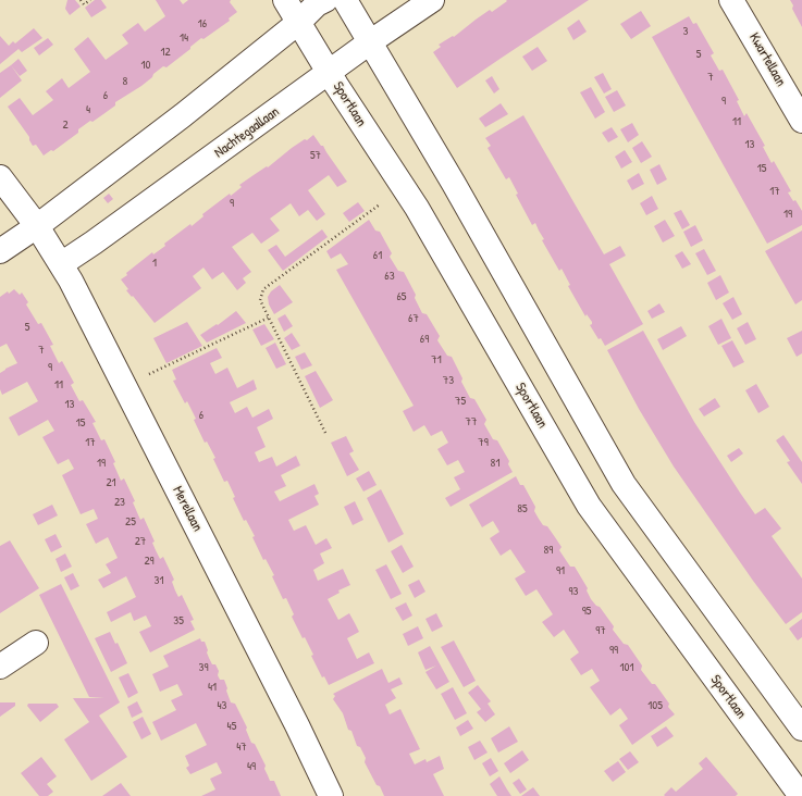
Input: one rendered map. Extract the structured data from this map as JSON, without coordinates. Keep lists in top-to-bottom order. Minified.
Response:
{"streets":{"street":["Kwartellaan","Sportlaan","Nachtegaallaan","Merellaan"]},"crossings":[["Sportlaan","Nachtegaallaan"],["Nachtegaallaan","Merellaan"]],"house_numbers":["16","3","14","12","5","10","7","8","6","9","4","11","2","13","57","15","17","9","19","61","1","63","65","67","5","69","7","71","9","73","11","75","13","6","77","15","17","79","19","81","21","23","85","25","27","89","29","91","31","93","95","35","97","99","39","101","41","43","105","45","47","49"]}
